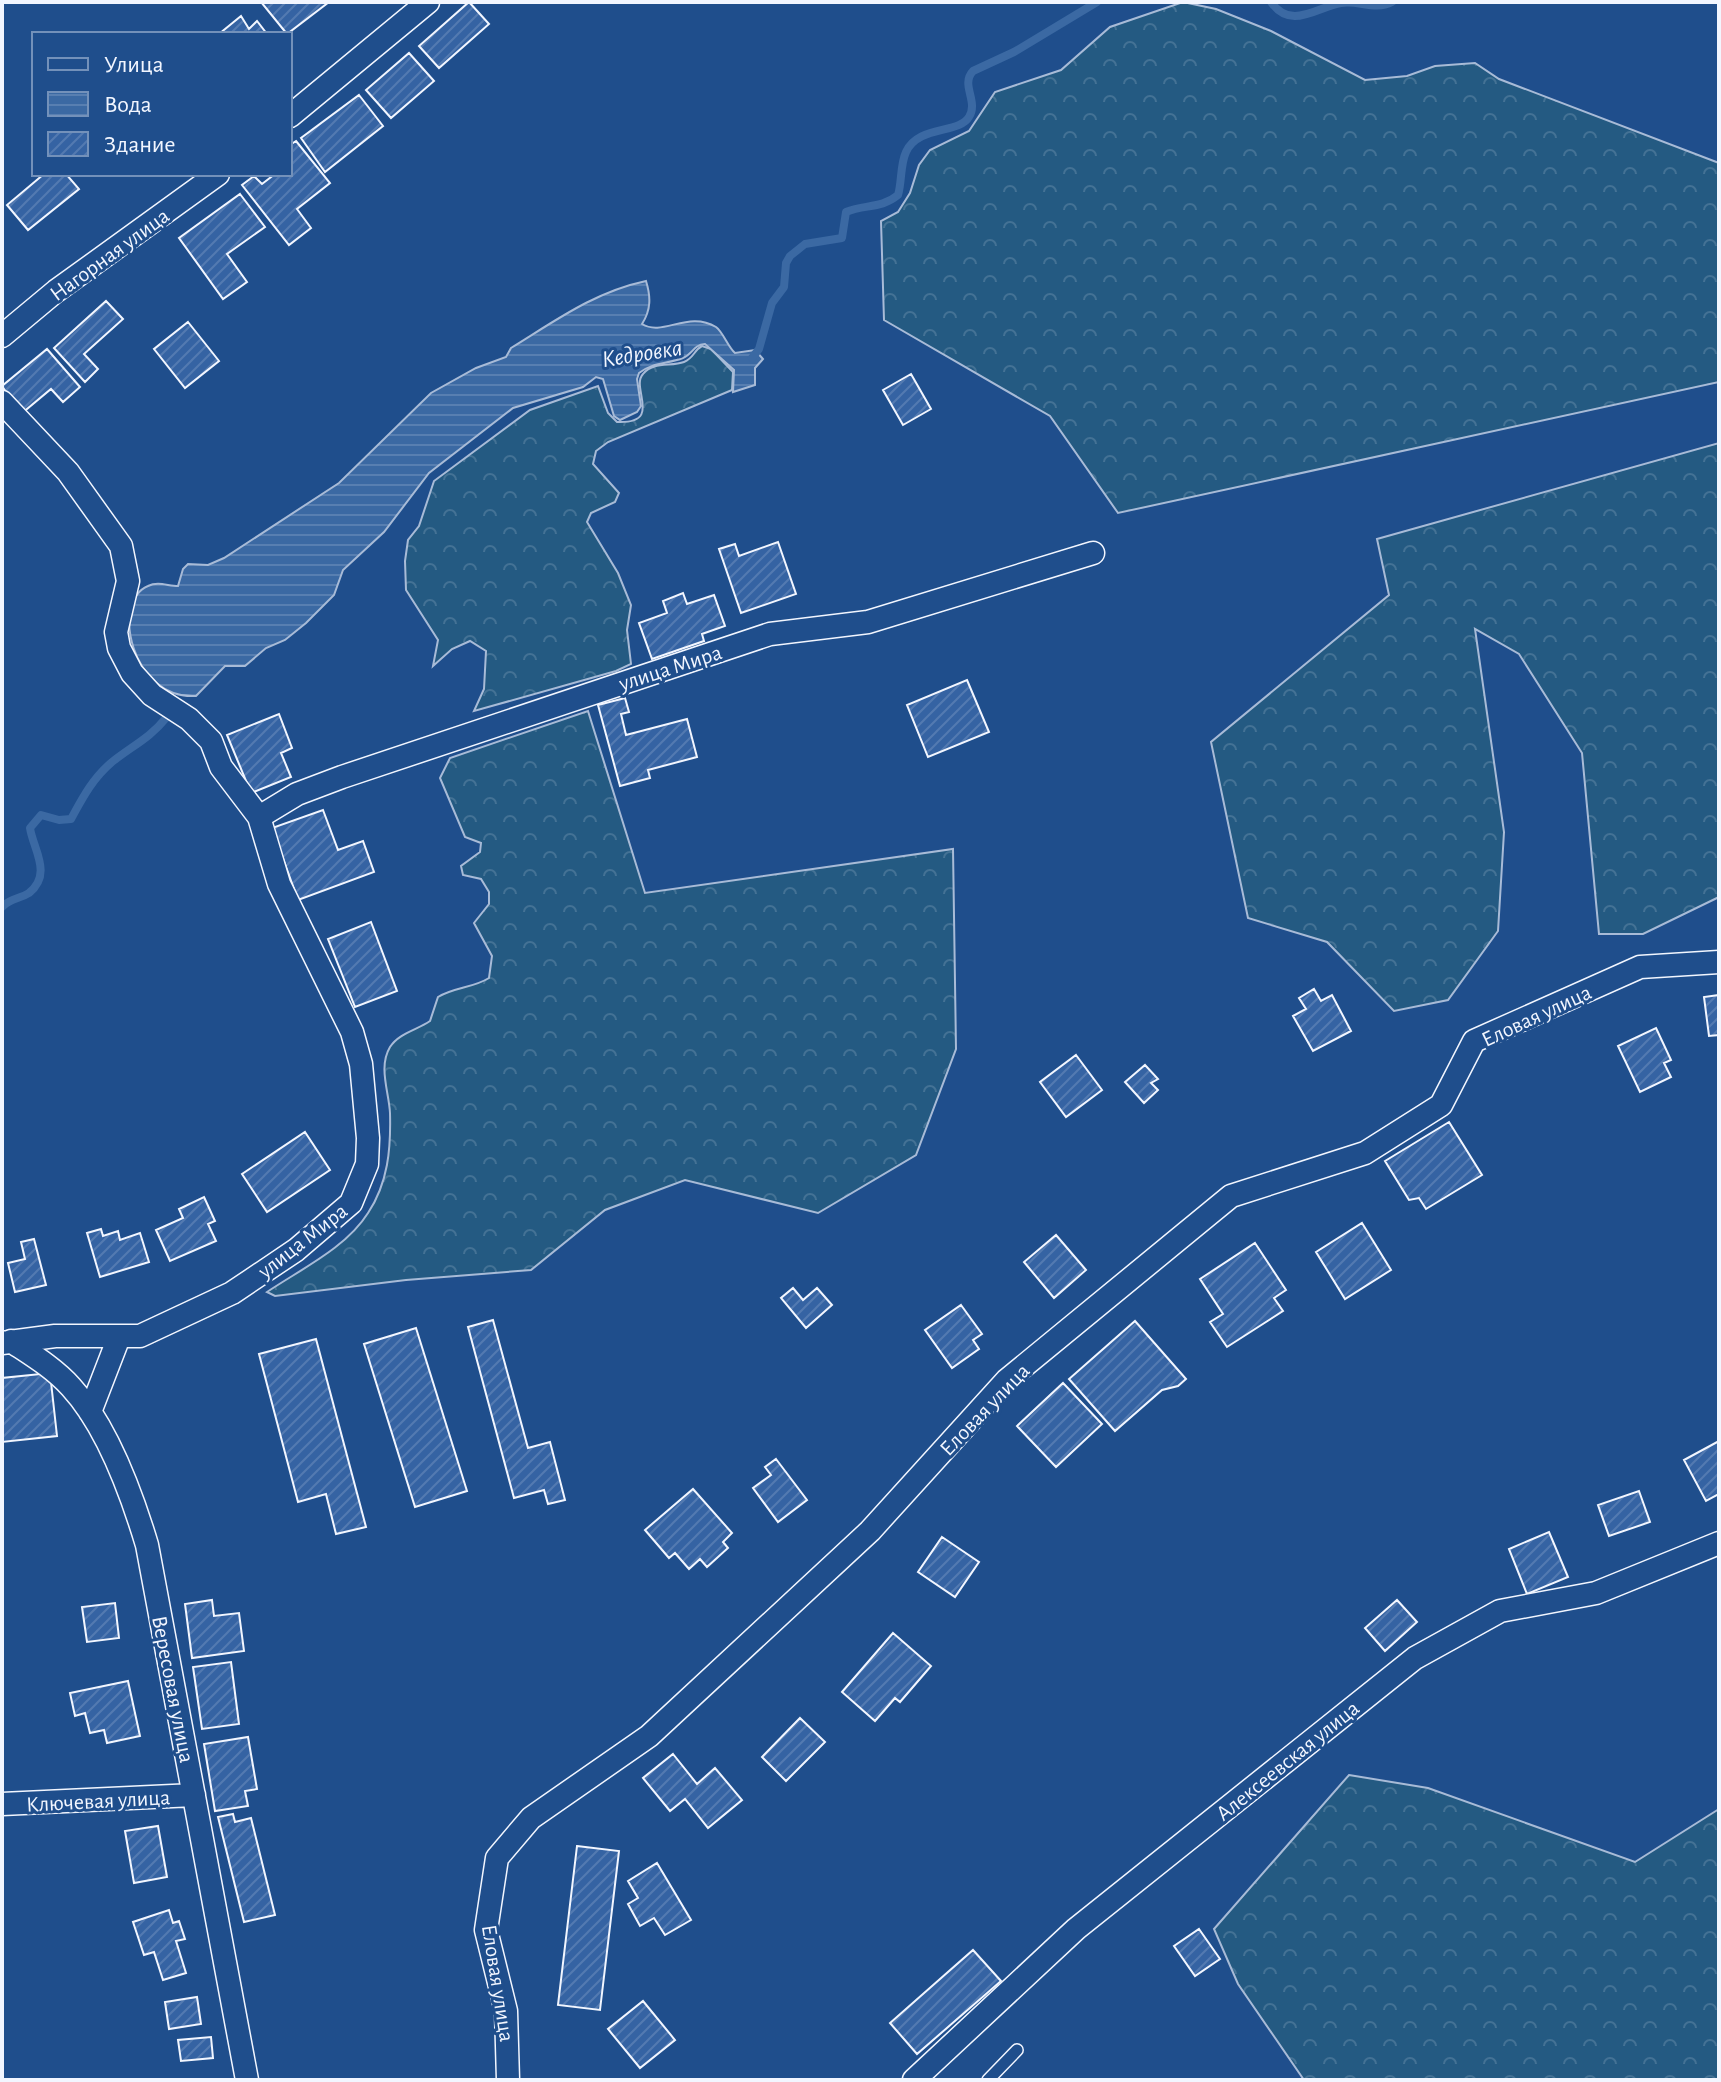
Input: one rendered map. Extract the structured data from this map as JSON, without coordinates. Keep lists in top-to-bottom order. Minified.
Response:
{"streets":{"street":["Нагорная улица","улица Мира","Еловая улица","Вересовая улица","Алексеевская улица","Ключевая улица"]},"crossings":[["улица Мира","Вересовая улица"],["Вересовая улица","Ключевая улица"]],"water":["Кедровка"],"legend":["Улица","Вода","Здание"]}
